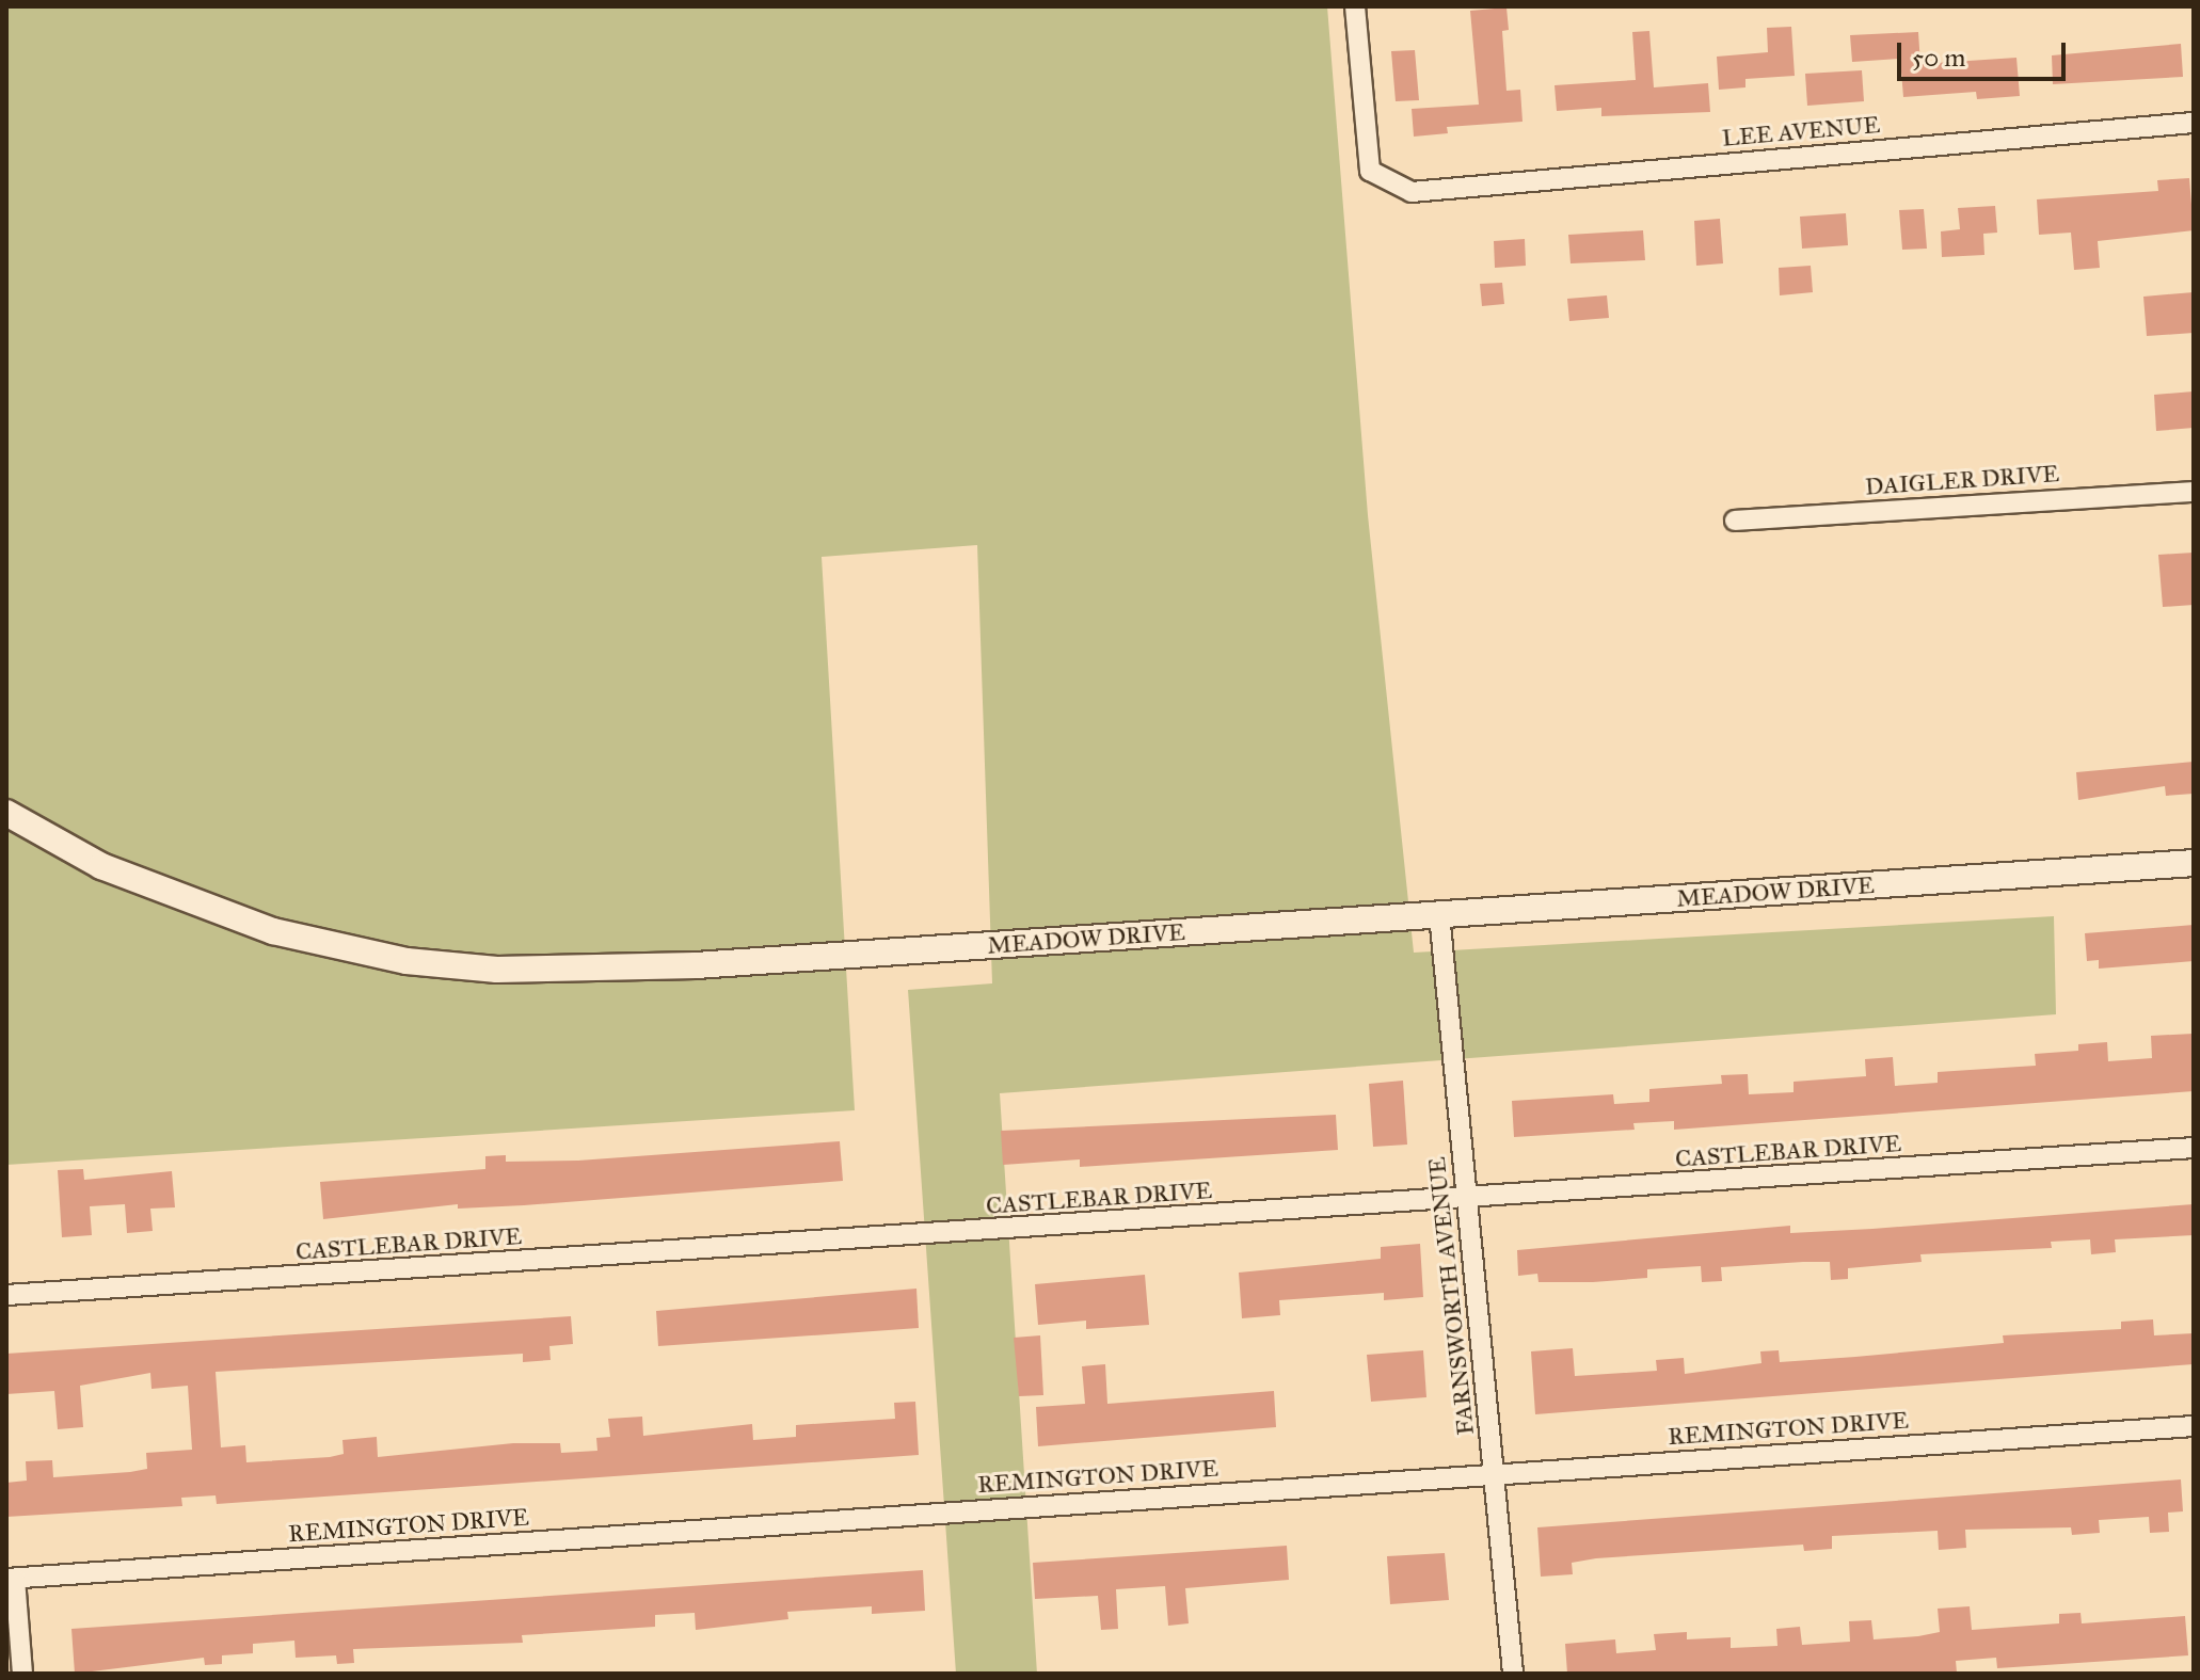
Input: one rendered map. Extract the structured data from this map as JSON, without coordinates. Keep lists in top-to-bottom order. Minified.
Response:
{"streets":{"street":["LEE AVENUE","DAIGLER DRIVE","MEADOW DRIVE","CASTLEBAR DRIVE","FARNSWORTH AVENUE","REMINGTON DRIVE"]},"crossings":[["MEADOW DRIVE","FARNSWORTH AVENUE"],["CASTLEBAR DRIVE","FARNSWORTH AVENUE"],["FARNSWORTH AVENUE","REMINGTON DRIVE"]],"scale_bar":"50 m"}
